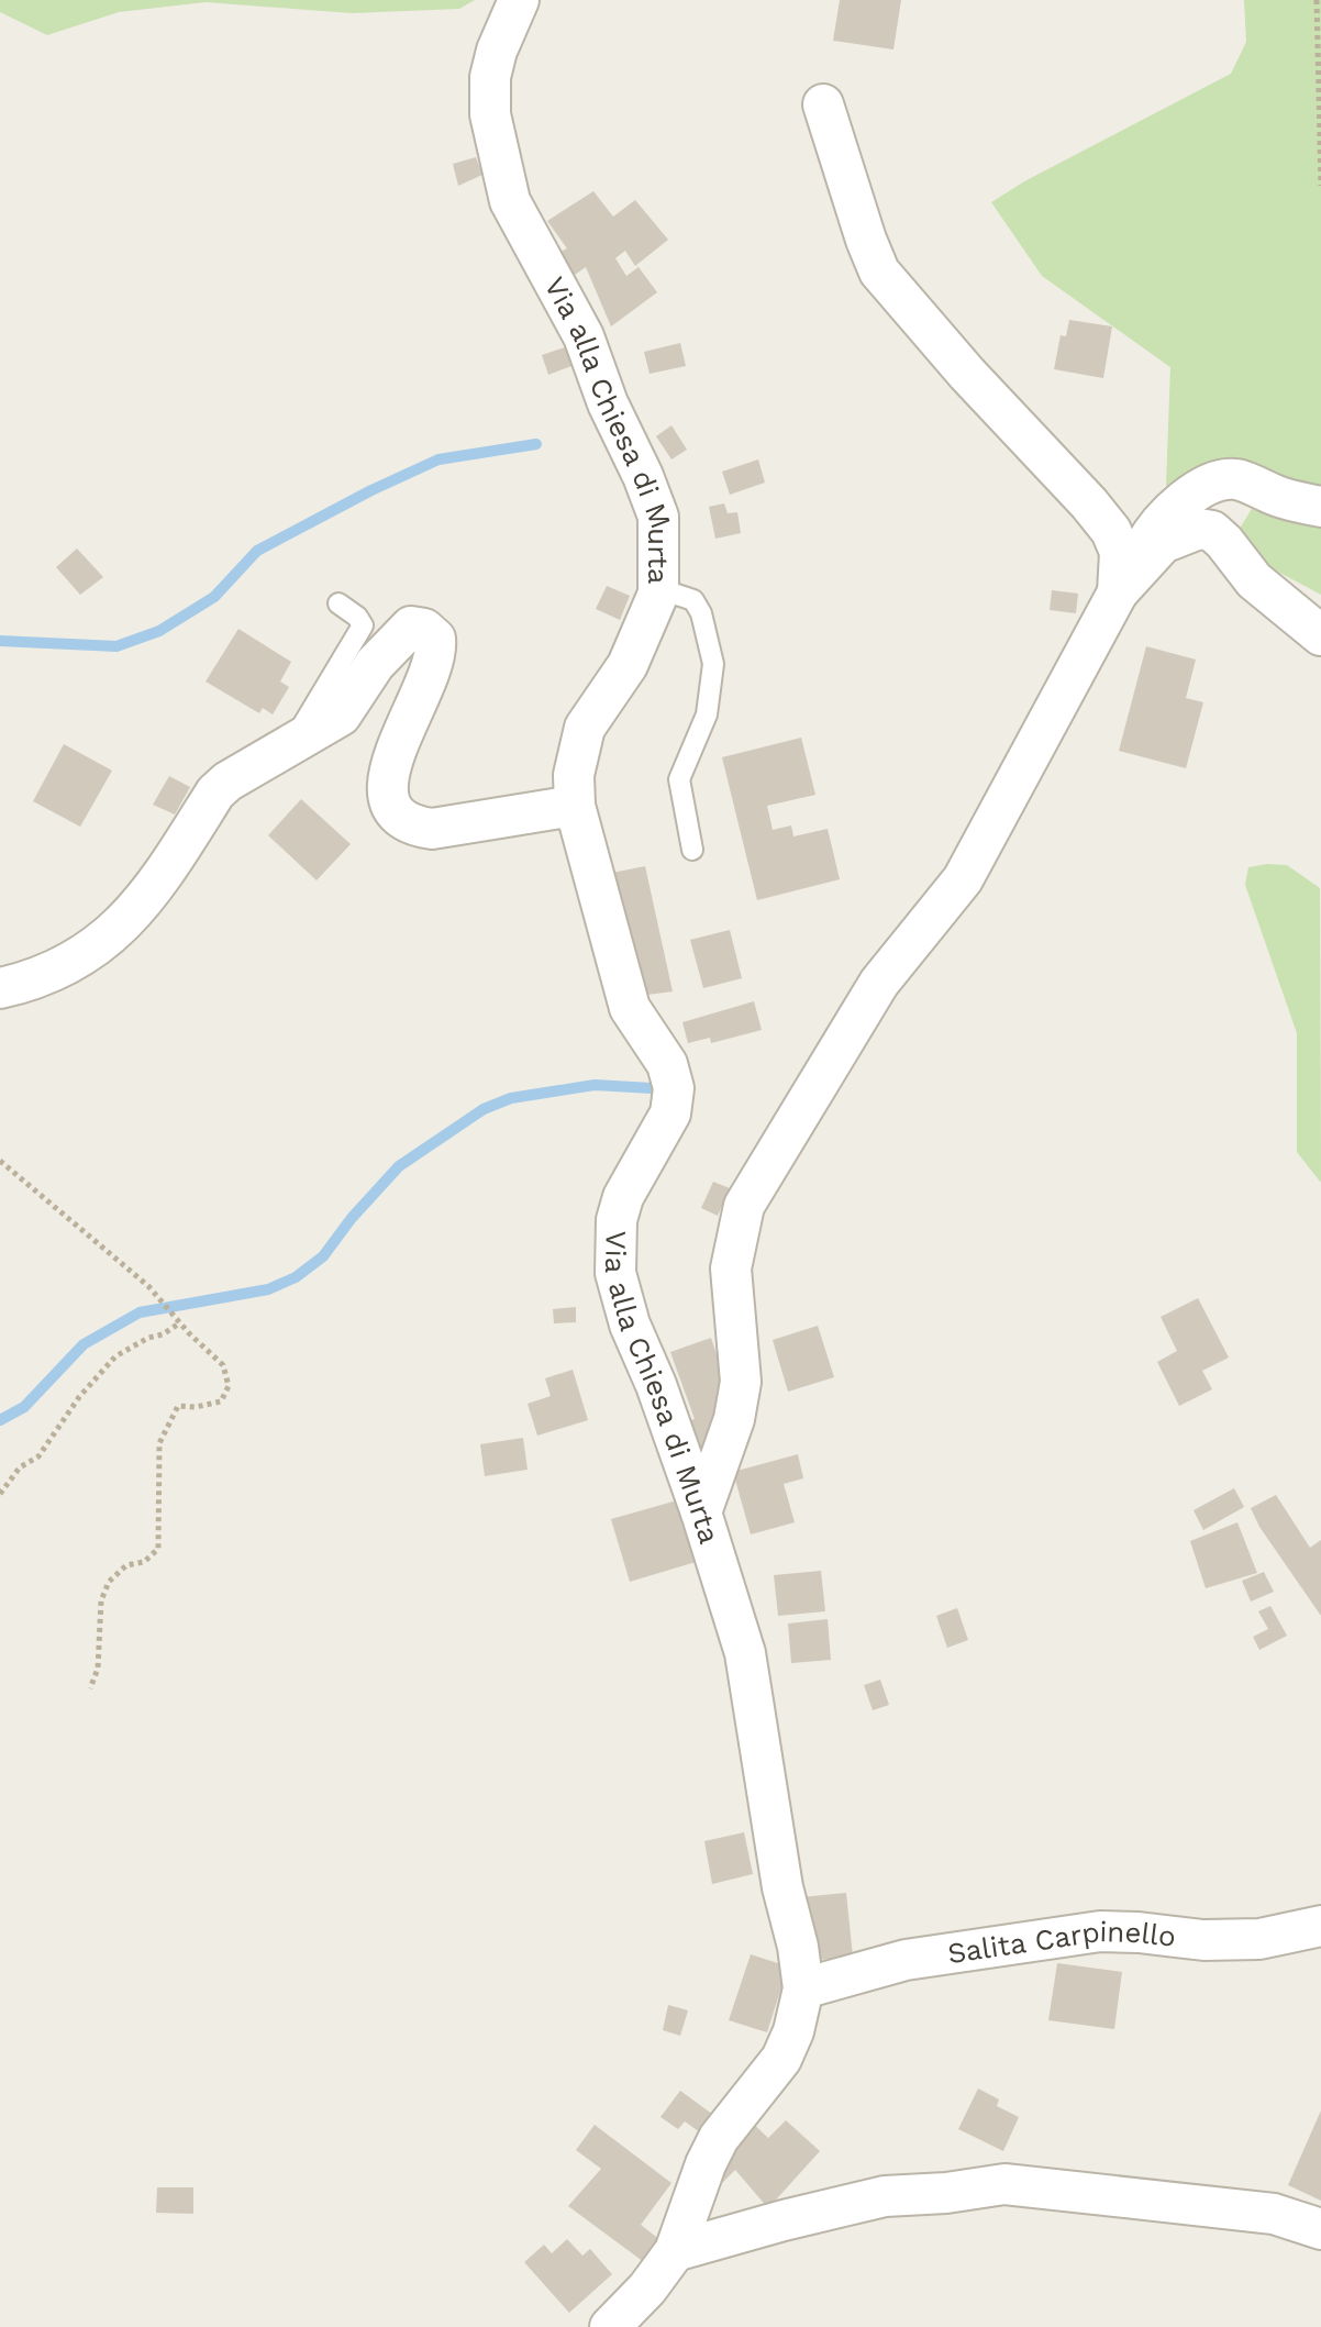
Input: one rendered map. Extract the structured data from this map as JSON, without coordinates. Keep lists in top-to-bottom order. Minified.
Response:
{"streets":{"street":["Via alla Chiesa di Murta","Salita Carpinello"]},"crossings":[["Via alla Chiesa di Murta","Salita Carpinello"]]}
